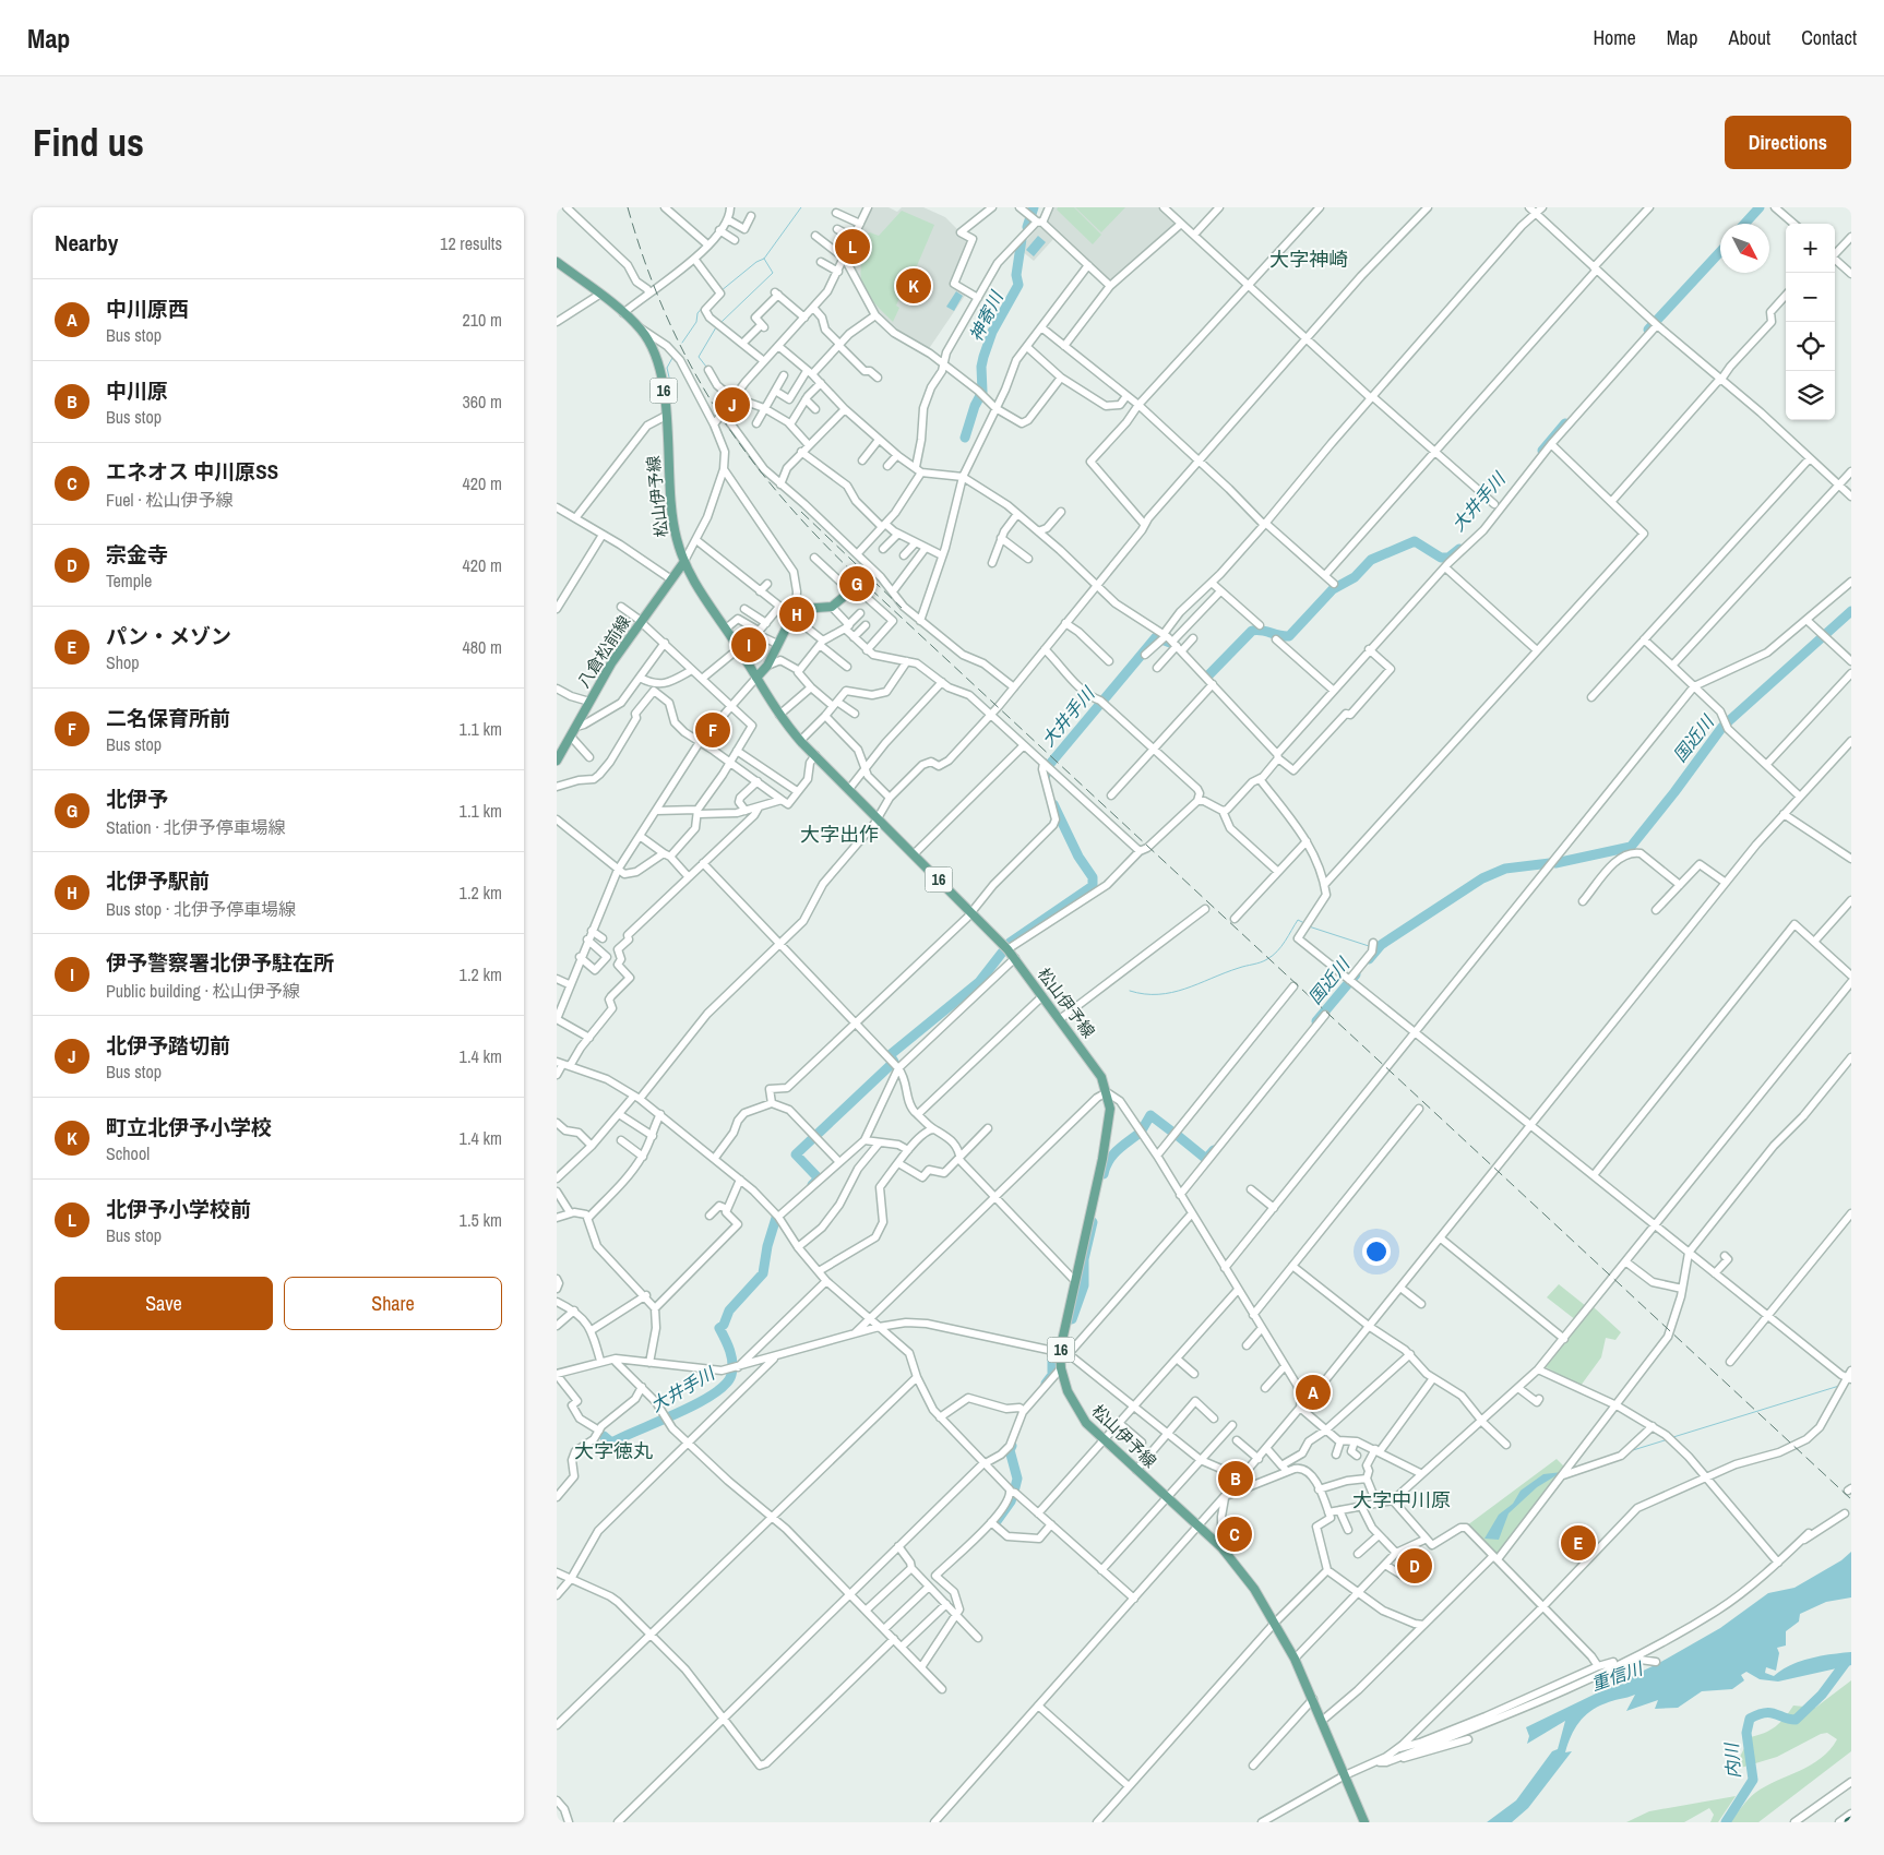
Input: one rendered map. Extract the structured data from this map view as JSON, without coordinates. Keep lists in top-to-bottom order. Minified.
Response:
{"streets":{"main road":["16","松山伊予線","八倉松前線"]},"crossings":[["松山伊予線","八倉松前線"]],"districts":["大字神崎","大字出作","大字徳丸","大字中川原"],"water":["神寄川","大井手川","国近川","重信川","内川"],"north":"bottom right","page":{"header":"Map","nav":["Home","Map","About","Contact"],"buttons":["Directions",["Save","Share"]],"title":"Find us","heading":["Nearby","12 results"],"map_buttons":["+","−"],"pins":["L","K","J","G","H","I","F","A","B","C","E","D"],"list":[{"mark":"A","name":"中川原西","note":"Bus stop","value":"210 m"},{"mark":"B","name":"中川原","note":"Bus stop","value":"360 m"},{"mark":"C","name":"エネオス 中川原SS","note":"Fuel · 松山伊予線","value":"420 m"},{"mark":"D","name":"宗金寺","note":"Temple","value":"420 m"},{"mark":"E","name":"パン・メゾン","note":"Shop","value":"480 m"},{"mark":"F","name":"二名保育所前","note":"Bus stop","value":"1.1 km"},{"mark":"G","name":"北伊予","note":"Station · 北伊予停車場線","value":"1.1 km"},{"mark":"H","name":"北伊予駅前","note":"Bus stop · 北伊予停車場線","value":"1.2 km"},{"mark":"I","name":"伊予警察署北伊予駐在所","note":"Public building · 松山伊予線","value":"1.2 km"},{"mark":"J","name":"北伊予踏切前","note":"Bus stop","value":"1.4 km"},{"mark":"K","name":"町立北伊予小学校","note":"School","value":"1.4 km"},{"mark":"L","name":"北伊予小学校前","note":"Bus stop","value":"1.5 km"}]}}
